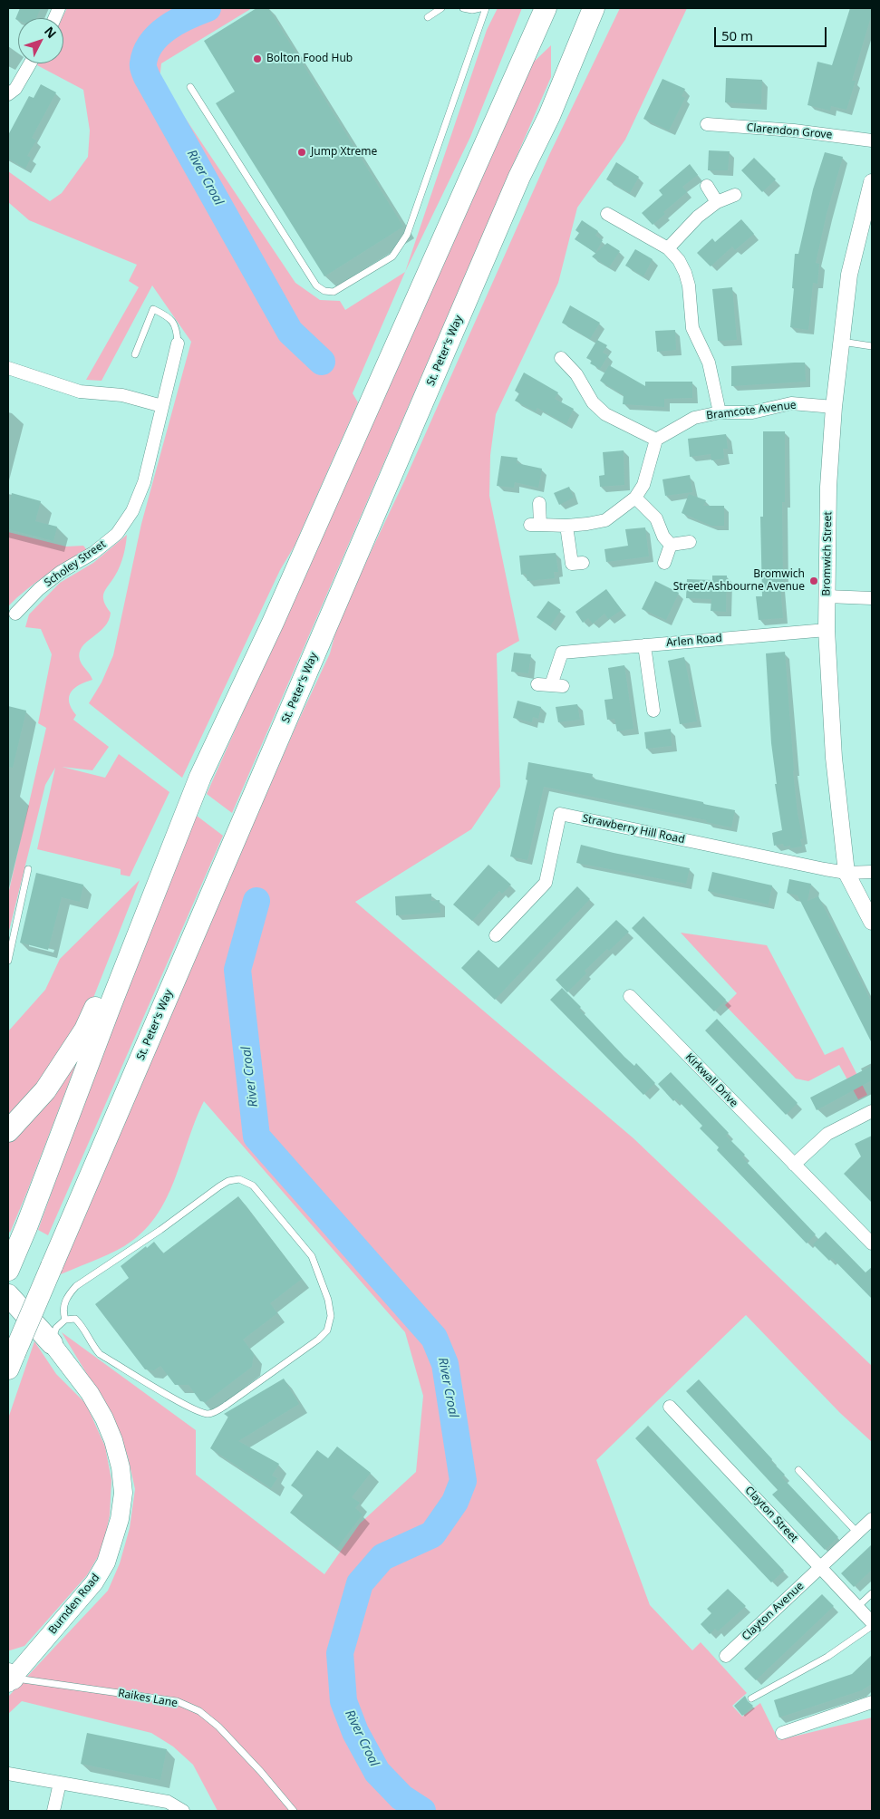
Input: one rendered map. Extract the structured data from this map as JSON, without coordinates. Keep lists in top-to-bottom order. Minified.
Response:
{"streets":{"highway":["St. Peter's Way"],"main road":["Burnden Road"],"street":["Clarendon Grove","Bramcote Avenue","Bromwich Street","Scholey Street","Arlen Road","Strawberry Hill Road","Kirkwall Drive","Clayton Street","Clayton Avenue"],"lane":["Raikes Lane"]},"crossings":[["Bramcote Avenue","Bromwich Street"],["Bromwich Street","Arlen Road"],["Bromwich Street","Strawberry Hill Road"],["Clayton Street","Clayton Avenue"],["Burnden Road","Raikes Lane"]],"water":["River Croal"],"places":["Bolton Food Hub","Jump Xtreme","Bromwich Street/Ashbourne Avenue"],"scale_bar":"50 m","north":"top right"}
